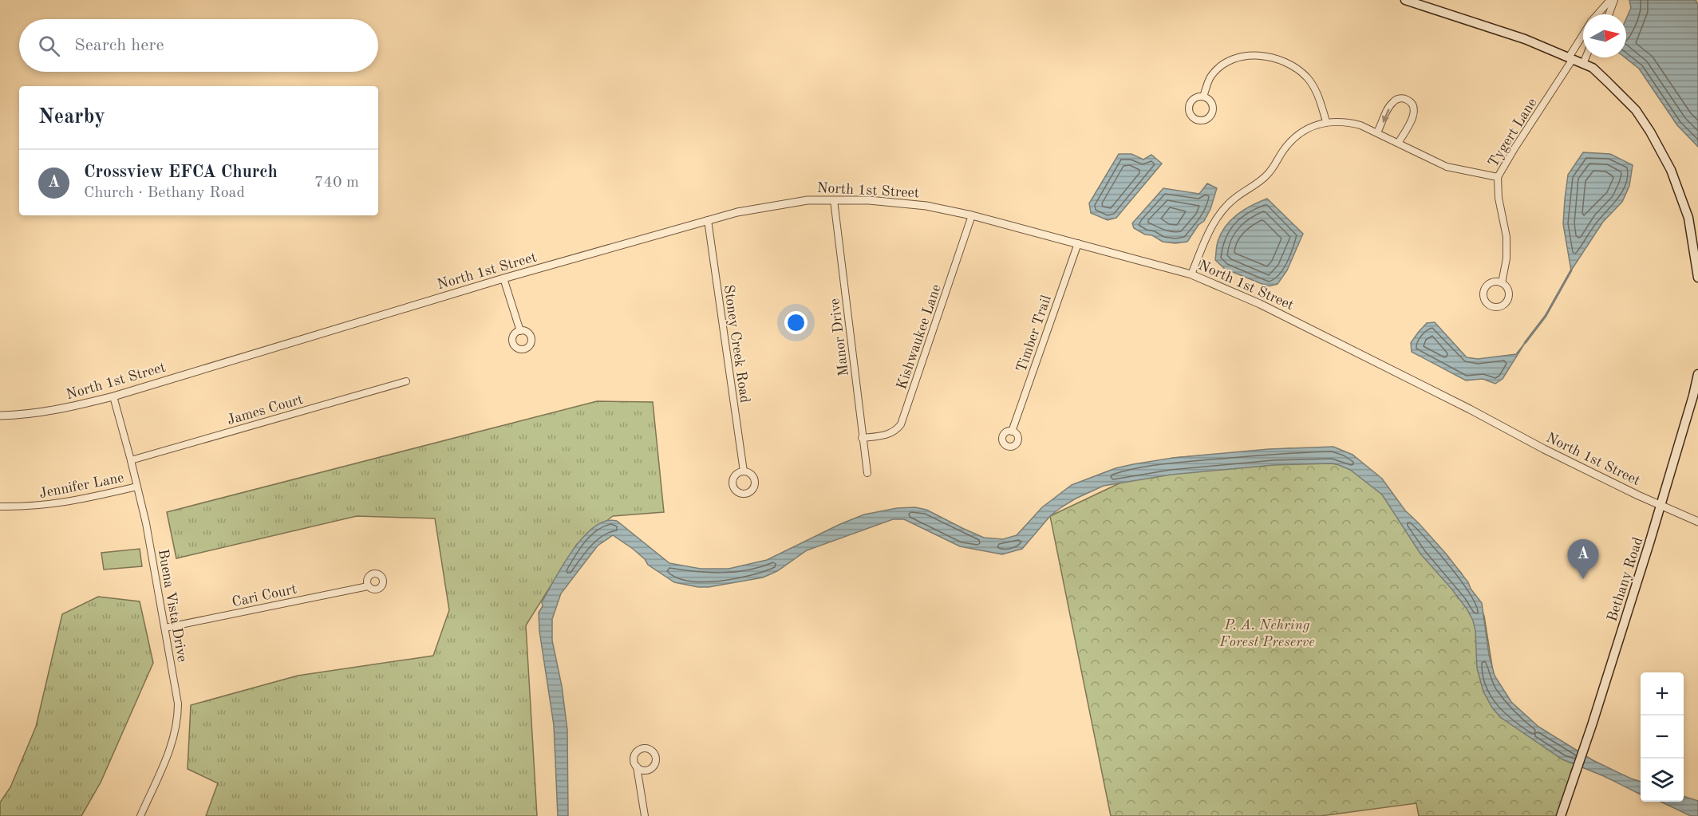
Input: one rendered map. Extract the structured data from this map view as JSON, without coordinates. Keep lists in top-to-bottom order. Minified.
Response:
{"streets":{"main road":["Bethany Road"],"street":["Tygert Lane","North 1st Street","Timber Trail","Kishwaukee Lane","Manor Drive","Stoney Creek Road","James Court","Jennifer Lane","Cari Court","Buena Vista Drive"]},"crossings":[["North 1st Street","Timber Trail"],["North 1st Street","Kishwaukee Lane"],["North 1st Street","Manor Drive"],["North 1st Street","Stoney Creek Road"],["North 1st Street","Bethany Road"],["North 1st Street","Buena Vista Drive"],["Kishwaukee Lane","Manor Drive"],["James Court","Buena Vista Drive"],["Jennifer Lane","Buena Vista Drive"],["Cari Court","Buena Vista Drive"]],"parks":["P. A. Nehring Forest Preserve"],"north":"right","page":{"search":"Search here","heading":"Nearby","list":[{"mark":"A","name":"Crossview EFCA Church","note":"Church · Bethany Road","value":"740 m"}],"pins":"A","map_buttons":["+","−"]}}
